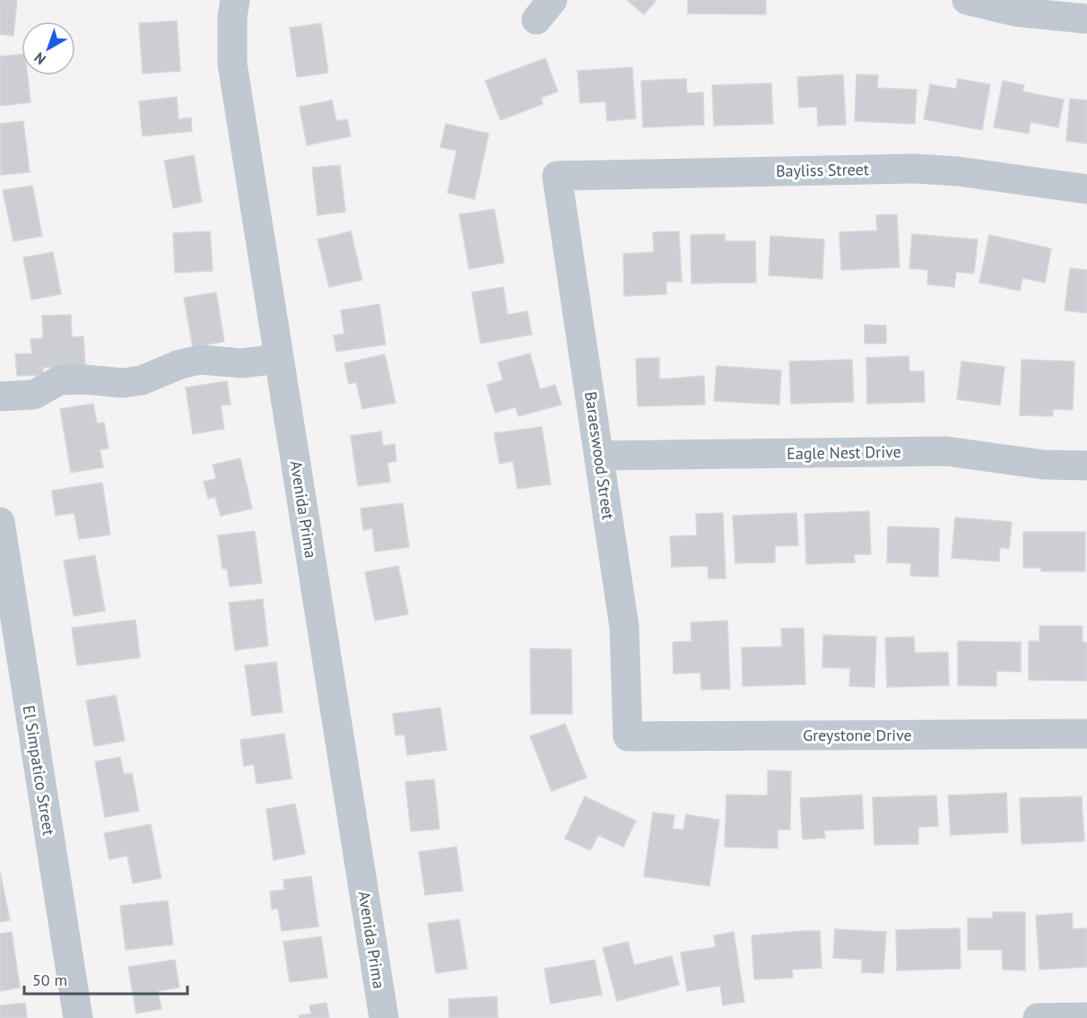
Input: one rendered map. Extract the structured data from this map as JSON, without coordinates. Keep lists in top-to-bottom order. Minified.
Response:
{"streets":{"street":["Bayliss Street","Eagle Nest Drive","Baraeswood Street","Avenida Prima","Greystone Drive","El Simpatico Street"]},"crossings":[["Bayliss Street","Baraeswood Street"],["Eagle Nest Drive","Baraeswood Street"],["Baraeswood Street","Greystone Drive"]],"scale_bar":"50 m","north":"bottom left"}
